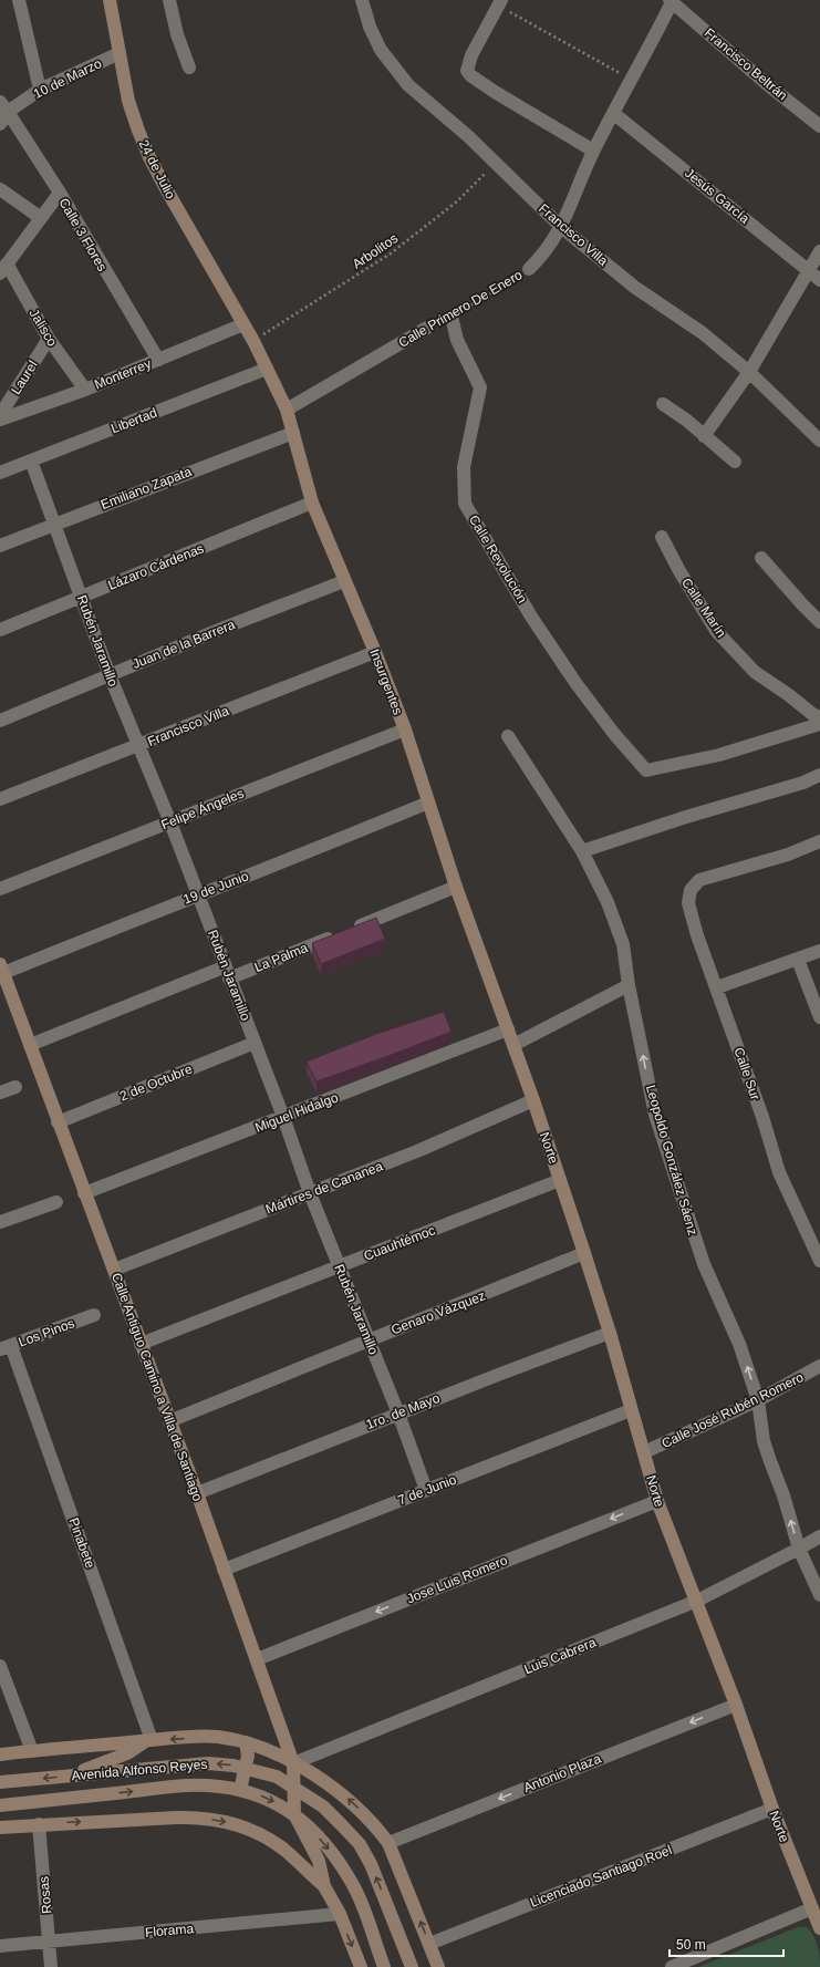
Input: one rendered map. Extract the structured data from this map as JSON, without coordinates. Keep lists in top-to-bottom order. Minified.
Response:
{"streets":{"street":["Francisco Beltrán","10 de Marzo","24 de Julio","Jesús García","Calle 3 Flores","Francisco Villa","Calle Primero De Enero","Jalisco","Monterrey","Laurel","Libertad","Emiliano Zapata","Calle Revolución","Lázaro Cárdenas","Calle Marín","Rubén Jaramillo","Juan de la Barrera","Insurgentes","Felipe Ángeles","19 de Junio","La Palma","Calle Sur","2 de Octubre","Miguel Hidalgo","Norte","Leopoldo González Sáenz","Mártires de Cananea","Cuauhtémoc","Genaro Vázquez","Los Pinos","Calle Antiguo Camino a Villa de Santiago","Calle José Rubén Romero","1ro. de Mayo","7 de Junio","Pinabete","Jose Luis Romero","Luis Cabrera","Avenida Alfonso Reyes","Antonio Plaza","Licenciado Santiago Roel","Rosas","Florama"],"path":["Arbolitos"]},"crossings":[["Francisco Beltrán","Calle Primero De Enero"],["10 de Marzo","24 de Julio"],["10 de Marzo","Calle 3 Flores"],["24 de Julio","Monterrey"],["24 de Julio","Insurgentes"],["Jesús García","Calle Primero De Enero"],["Calle 3 Flores","Monterrey"],["Francisco Villa","Arbolitos"],["Francisco Villa","Calle Primero De Enero"],["Francisco Villa","Rubén Jaramillo"],["Francisco Villa","Insurgentes"],["Arbolitos","Insurgentes"],["Calle Primero De Enero","Calle Revolución"],["Calle Primero De Enero","Insurgentes"],["Jalisco","Monterrey"],["Jalisco","Laurel"],["Monterrey","Insurgentes"],["Libertad","Rubén Jaramillo"],["Libertad","Insurgentes"],["Emiliano Zapata","Rubén Jaramillo"],["Emiliano Zapata","Insurgentes"],["Lázaro Cárdenas","Rubén Jaramillo"],["Lázaro Cárdenas","Insurgentes"],["Rubén Jaramillo","Juan de la Barrera"],["Rubén Jaramillo","Felipe Ángeles"],["Rubén Jaramillo","19 de Junio"],["Rubén Jaramillo","La Palma"],["Rubén Jaramillo","2 de Octubre"],["Rubén Jaramillo","Miguel Hidalgo"],["Rubén Jaramillo","Mártires de Cananea"],["Rubén Jaramillo","Cuauhtémoc"],["Rubén Jaramillo","Genaro Vázquez"],["Rubén Jaramillo","1ro. de Mayo"],["Rubén Jaramillo","7 de Junio"],["Juan de la Barrera","Insurgentes"],["Insurgentes","Felipe Ángeles"],["Insurgentes","19 de Junio"],["Insurgentes","La Palma"],["Insurgentes","Miguel Hidalgo"],["Insurgentes","Norte"],["19 de Junio","Calle Antiguo Camino a Villa de Santiago"],["La Palma","Calle Antiguo Camino a Villa de Santiago"],["2 de Octubre","Calle Antiguo Camino a Villa de Santiago"],["Miguel Hidalgo","Calle Antiguo Camino a Villa de Santiago"],["Norte","Mártires de Cananea"],["Norte","Cuauhtémoc"],["Norte","Genaro Vázquez"],["Norte","Calle José Rubén Romero"],["Norte","1ro. de Mayo"],["Norte","7 de Junio"],["Norte","Jose Luis Romero"],["Norte","Luis Cabrera"],["Norte","Antonio Plaza"],["Norte","Licenciado Santiago Roel"],["Leopoldo González Sáenz","Calle José Rubén Romero"],["Leopoldo González Sáenz","Luis Cabrera"],["Mártires de Cananea","Calle Antiguo Camino a Villa de Santiago"],["Cuauhtémoc","Calle Antiguo Camino a Villa de Santiago"],["Genaro Vázquez","Calle Antiguo Camino a Villa de Santiago"],["Los Pinos","Pinabete"],["Calle Antiguo Camino a Villa de Santiago","1ro. de Mayo"],["Calle Antiguo Camino a Villa de Santiago","7 de Junio"],["Calle Antiguo Camino a Villa de Santiago","Jose Luis Romero"],["Calle Antiguo Camino a Villa de Santiago","Luis Cabrera"],["Calle Antiguo Camino a Villa de Santiago","Avenida Alfonso Reyes"],["Rosas","Florama"]],"one_way":["Leopoldo González Sáenz","Jose Luis Romero","Antonio Plaza"],"scale_bar":"50 m"}
